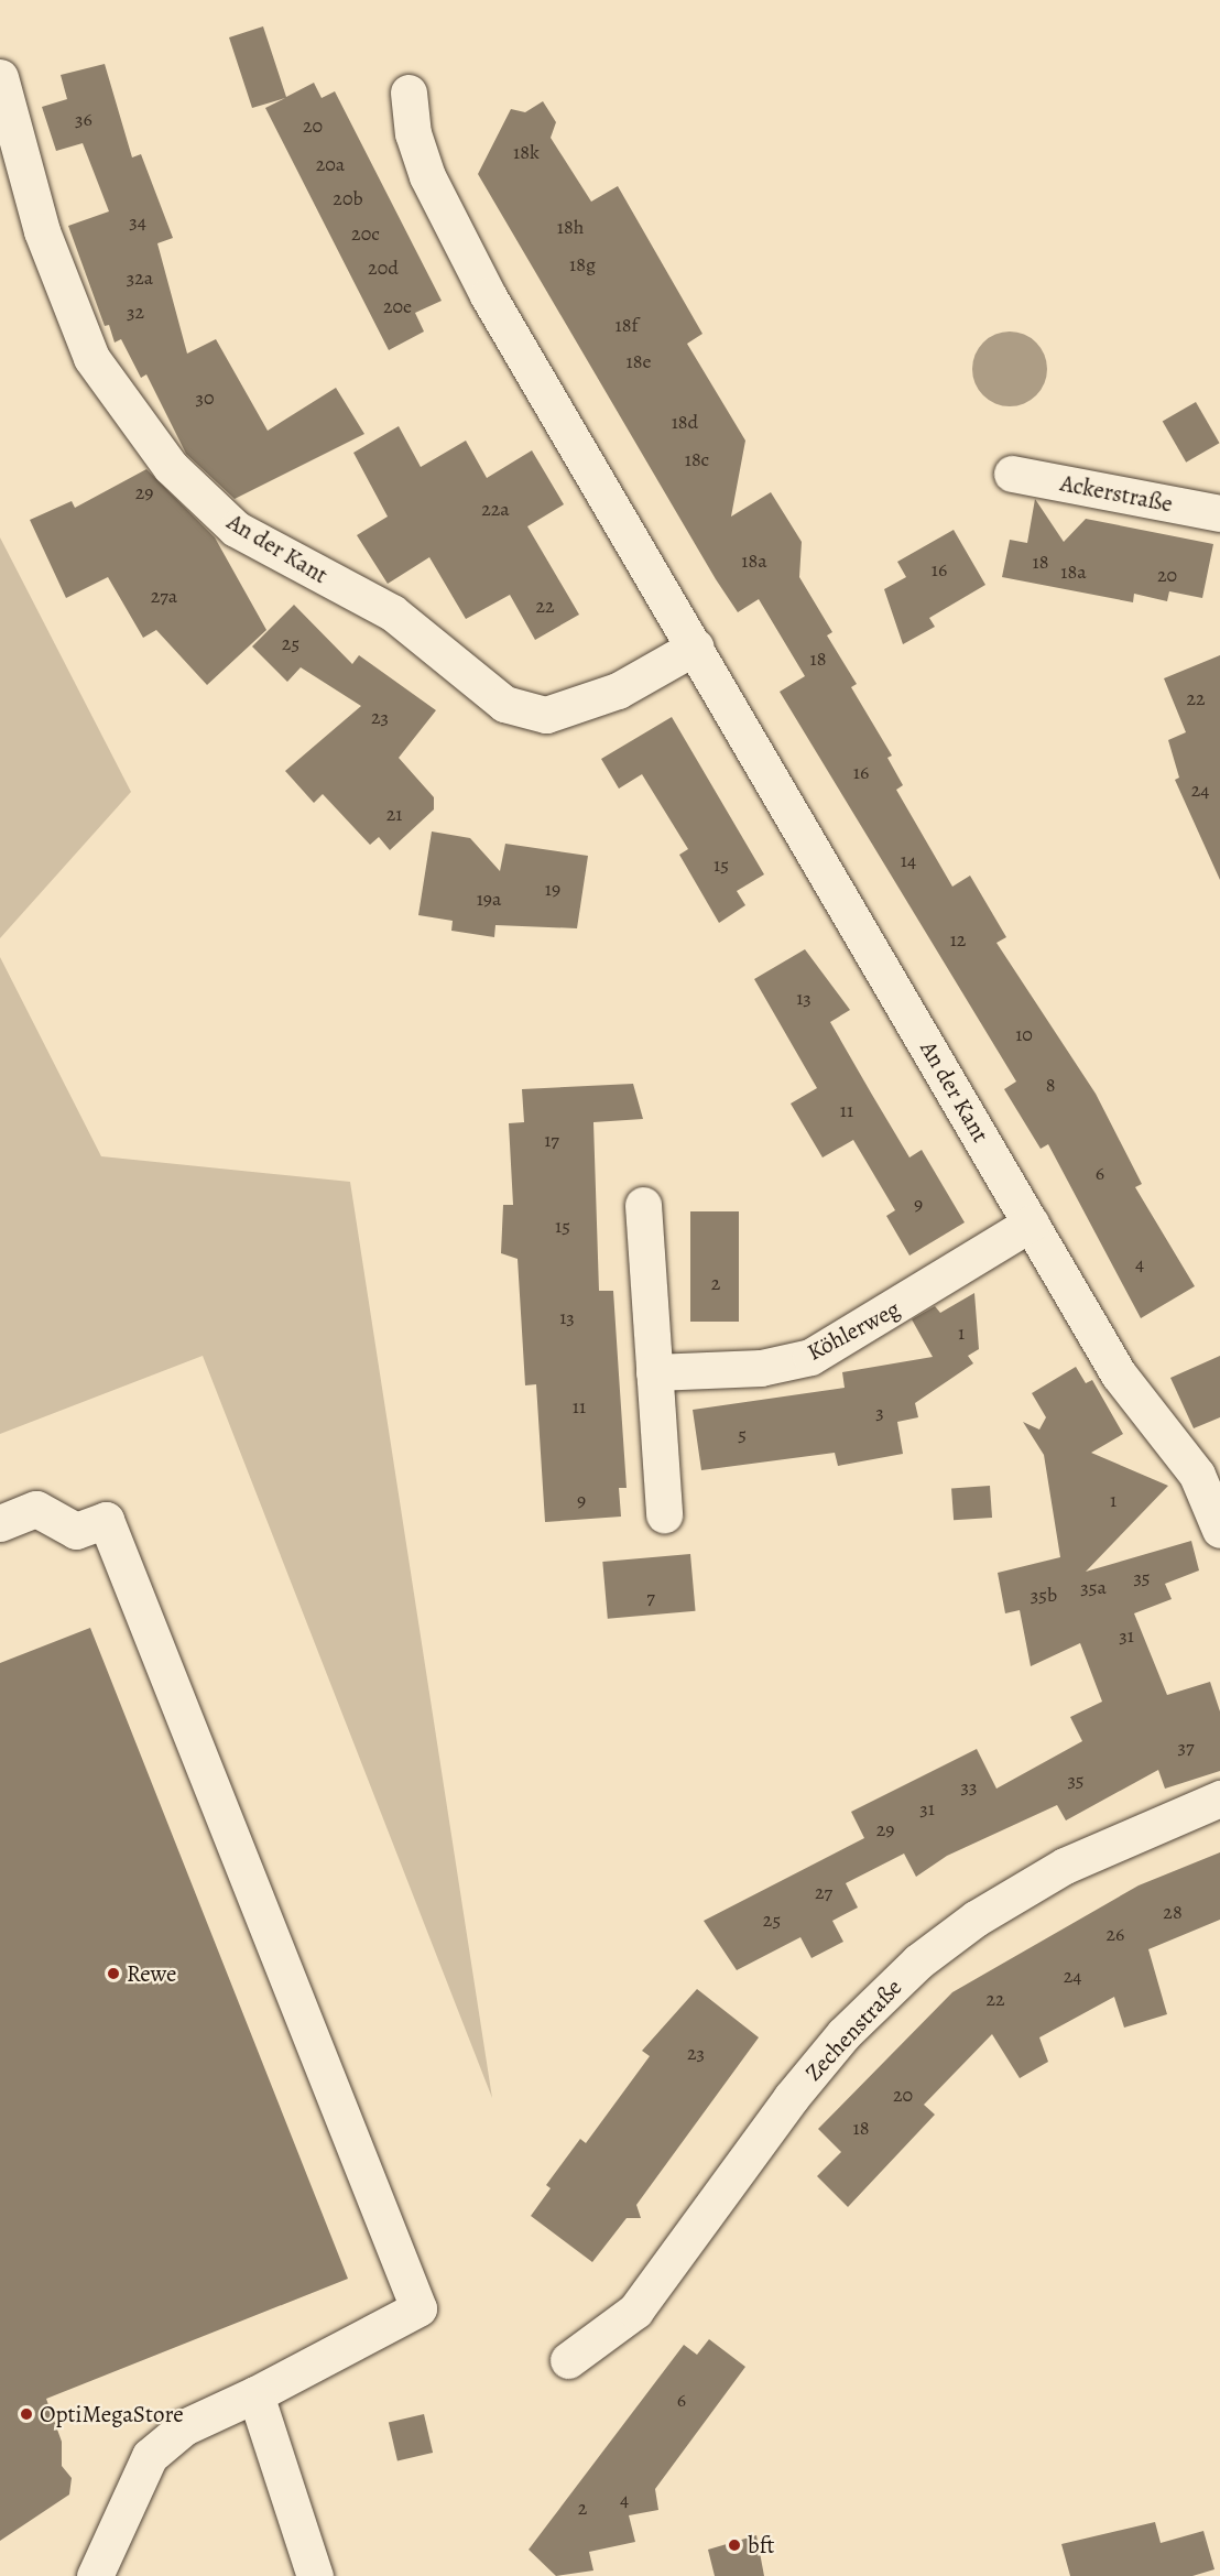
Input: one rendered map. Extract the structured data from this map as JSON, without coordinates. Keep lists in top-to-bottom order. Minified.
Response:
{"streets":{"street":["Ackerstraße","An der Kant","Köhlerweg","Zechenstraße"]},"crossings":[["An der Kant","Köhlerweg"]],"places":["Rewe","OptiMegaStore","bft"],"house_numbers":["36","20","18k","20a","20b","34","18h","20c","18g","20d","32a","20e","32","18f","18e","30","18d","18c","29","22a","18a","18","16","18a","20","27a","22","25","18","22","23","16","24","21","14","15","19","19a","12","13","10","8","11","17","6","9","15","4","2","13","1","11","3","5","9","1","35","35a","35b","7","31","37","35","33","31","29","27","28","25","26","24","22","23","20","18","6","4","2"]}
